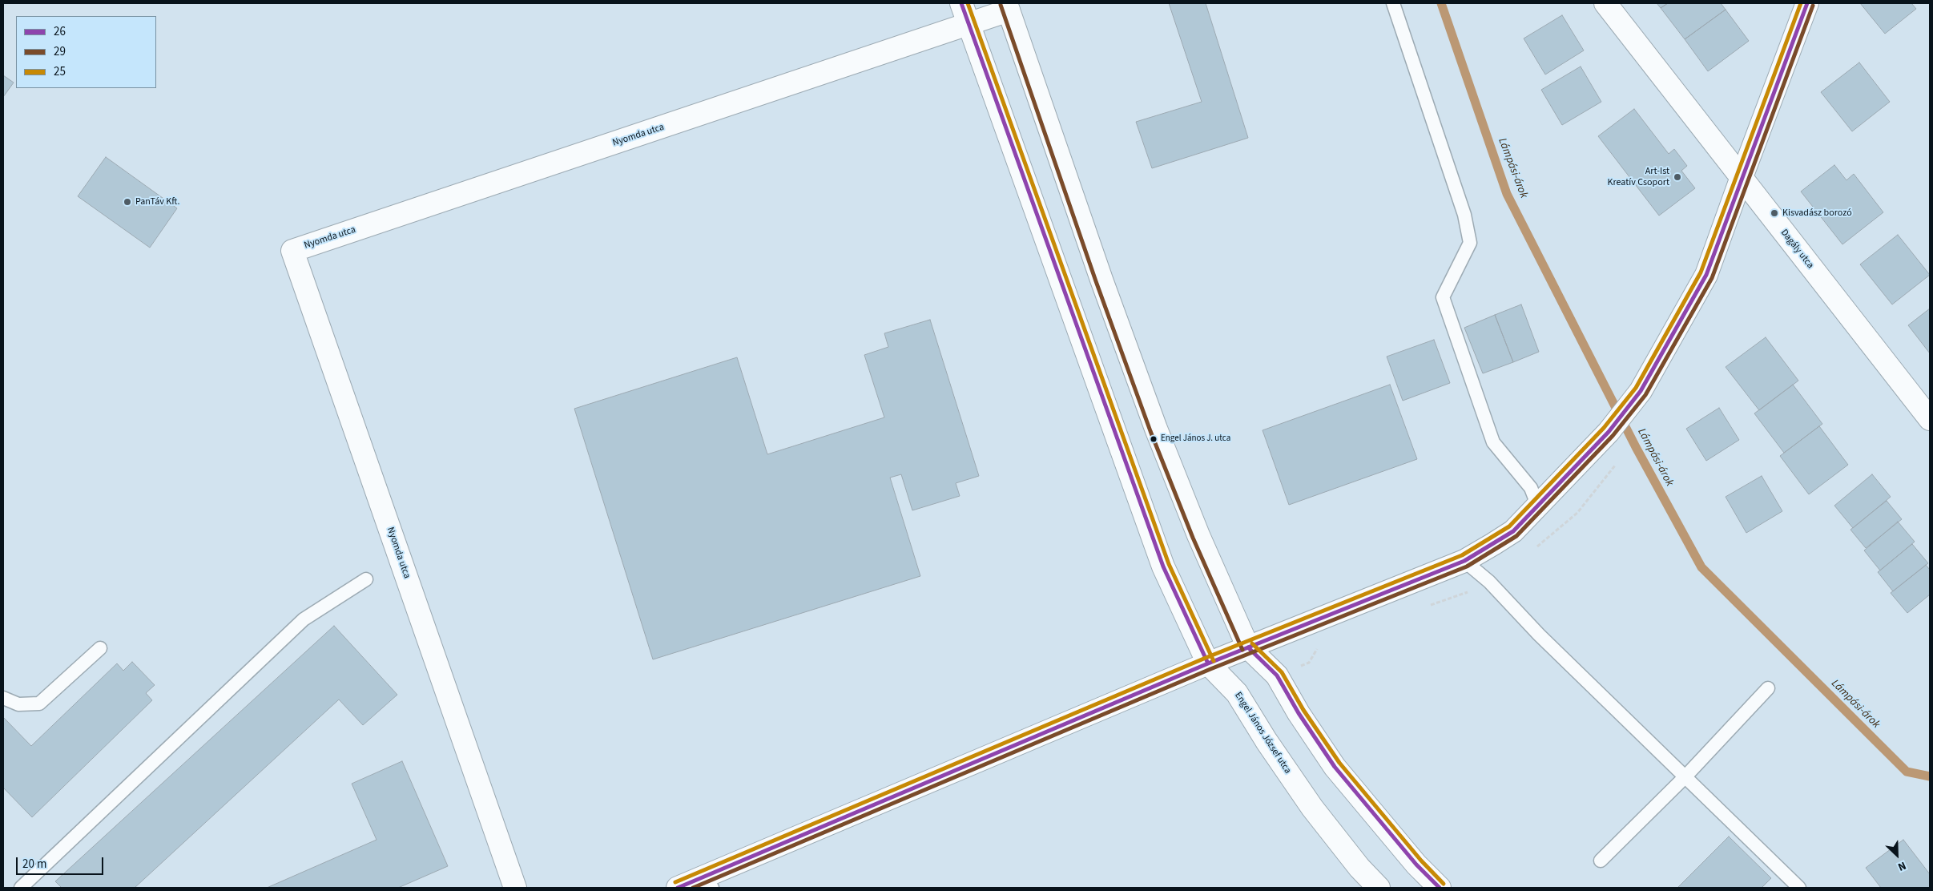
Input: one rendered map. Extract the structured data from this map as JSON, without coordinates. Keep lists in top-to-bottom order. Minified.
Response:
{"streets":{"street":["Nyomda utca","Dagály utca","Engel János József utca"]},"crossings":[["Nyomda utca","Engel János József utca"]],"water":["Lámpási-árok"],"places":["Art-Ist Kreatív Csoport","PanTáv Kft.","Kisvadász borozó","Engel János J. utca"],"lines":["transit line 26","transit line 25","transit line 29"],"legend":["26","29","25"],"scale_bar":"20 m","north":"bottom right"}
